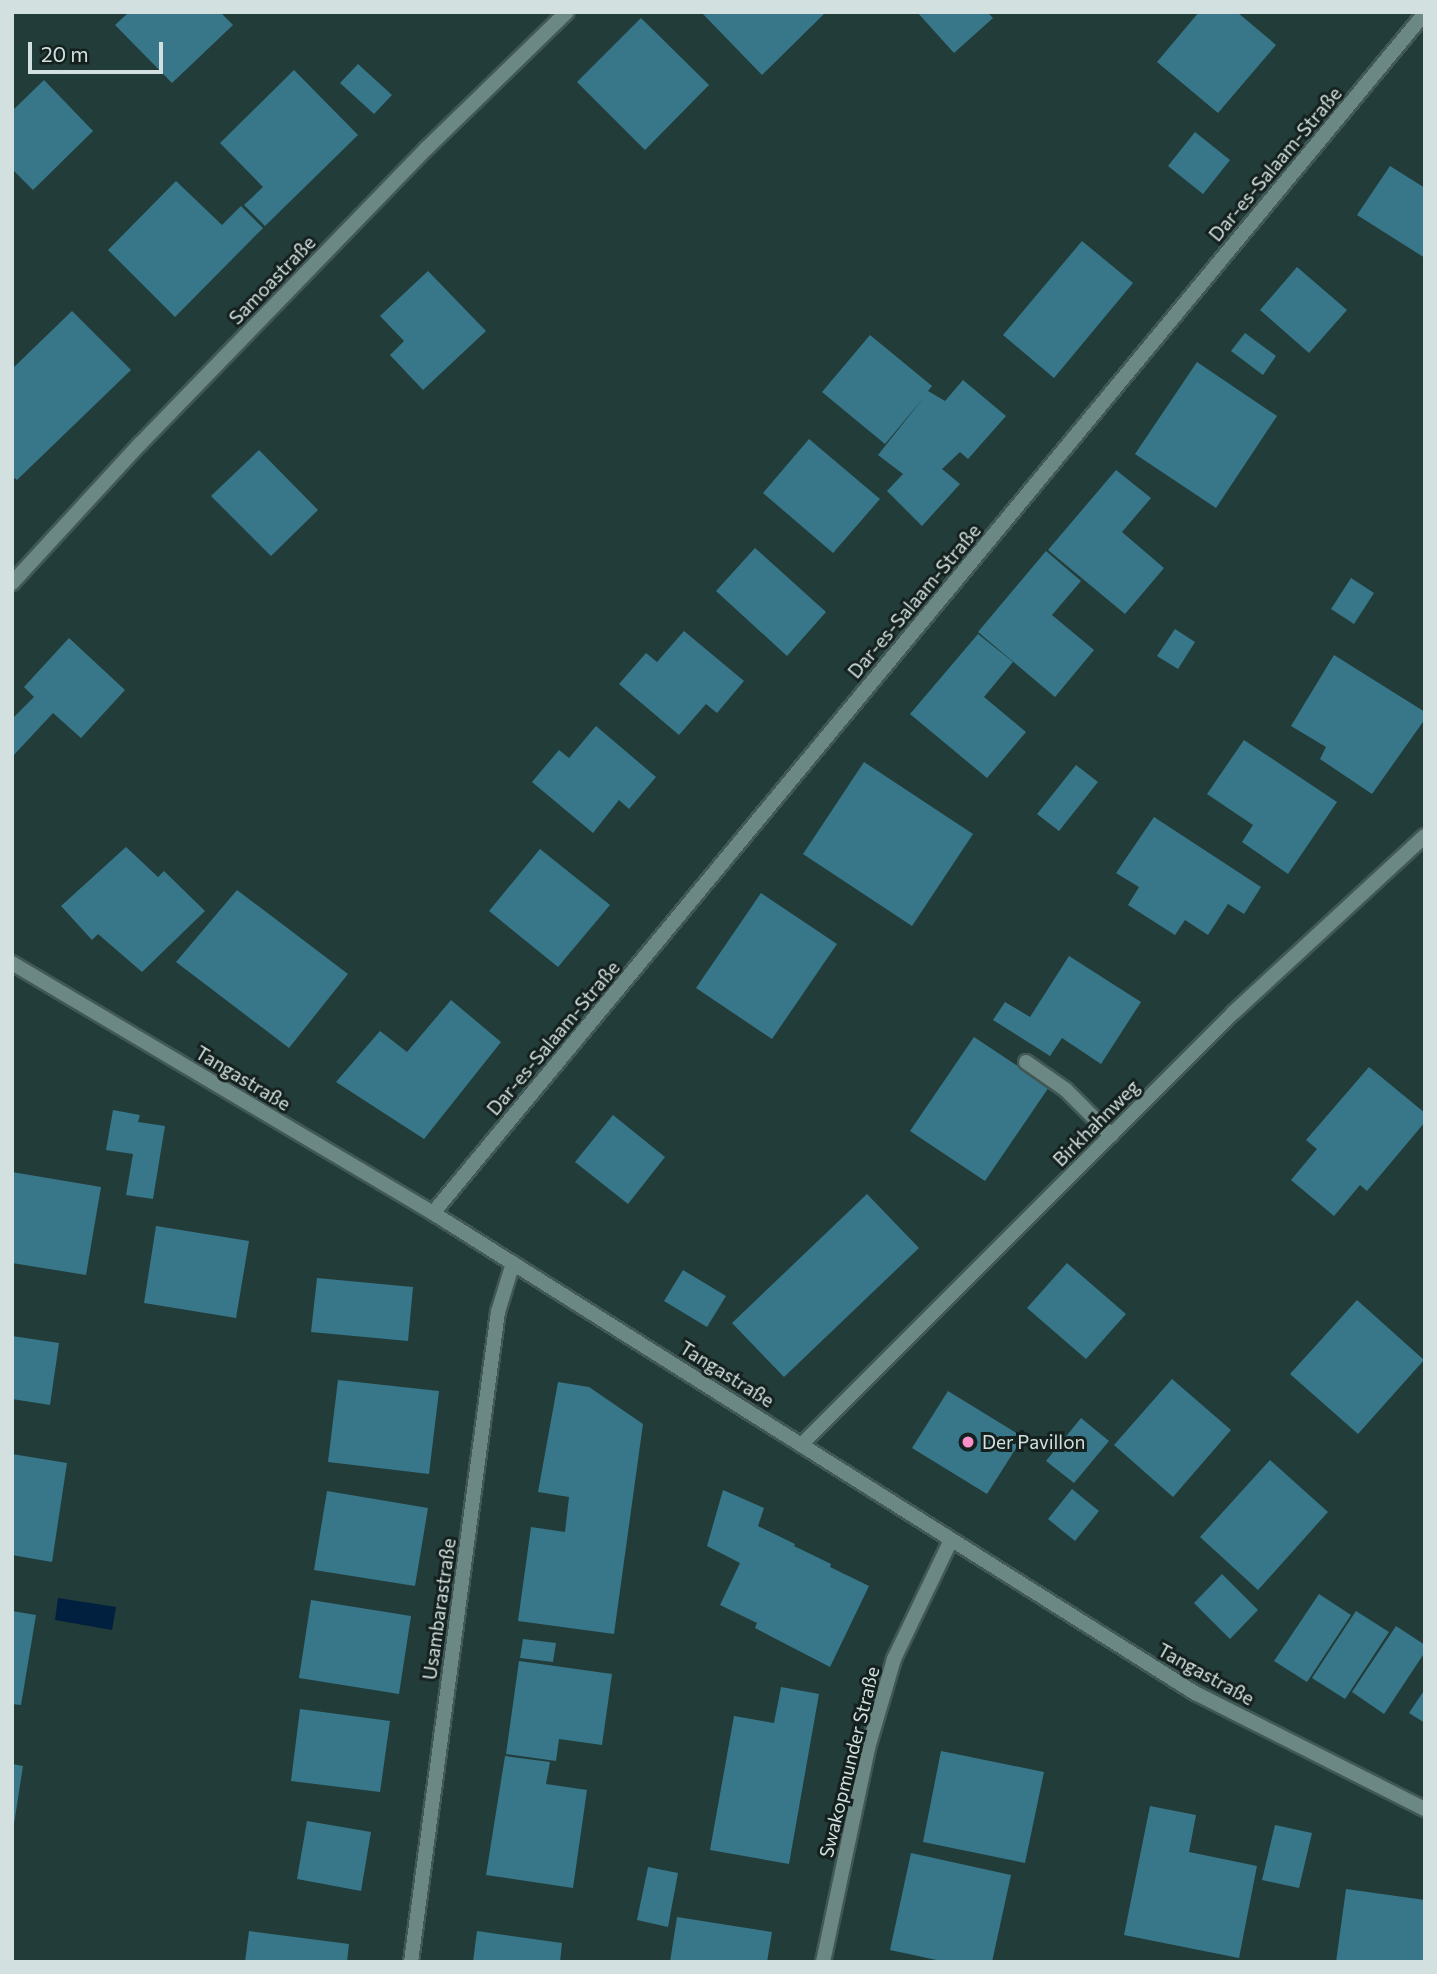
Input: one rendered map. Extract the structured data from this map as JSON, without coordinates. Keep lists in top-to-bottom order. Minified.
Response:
{"streets":{"street":["Dar-es-Salaam-Straße","Samoastraße","Tangastraße","Birkhahnweg","Usambarastraße","Swakopmunder Straße"]},"crossings":[["Dar-es-Salaam-Straße","Tangastraße"],["Tangastraße","Birkhahnweg"],["Tangastraße","Usambarastraße"],["Tangastraße","Swakopmunder Straße"]],"places":["Der Pavillon"],"scale_bar":"20 m"}
